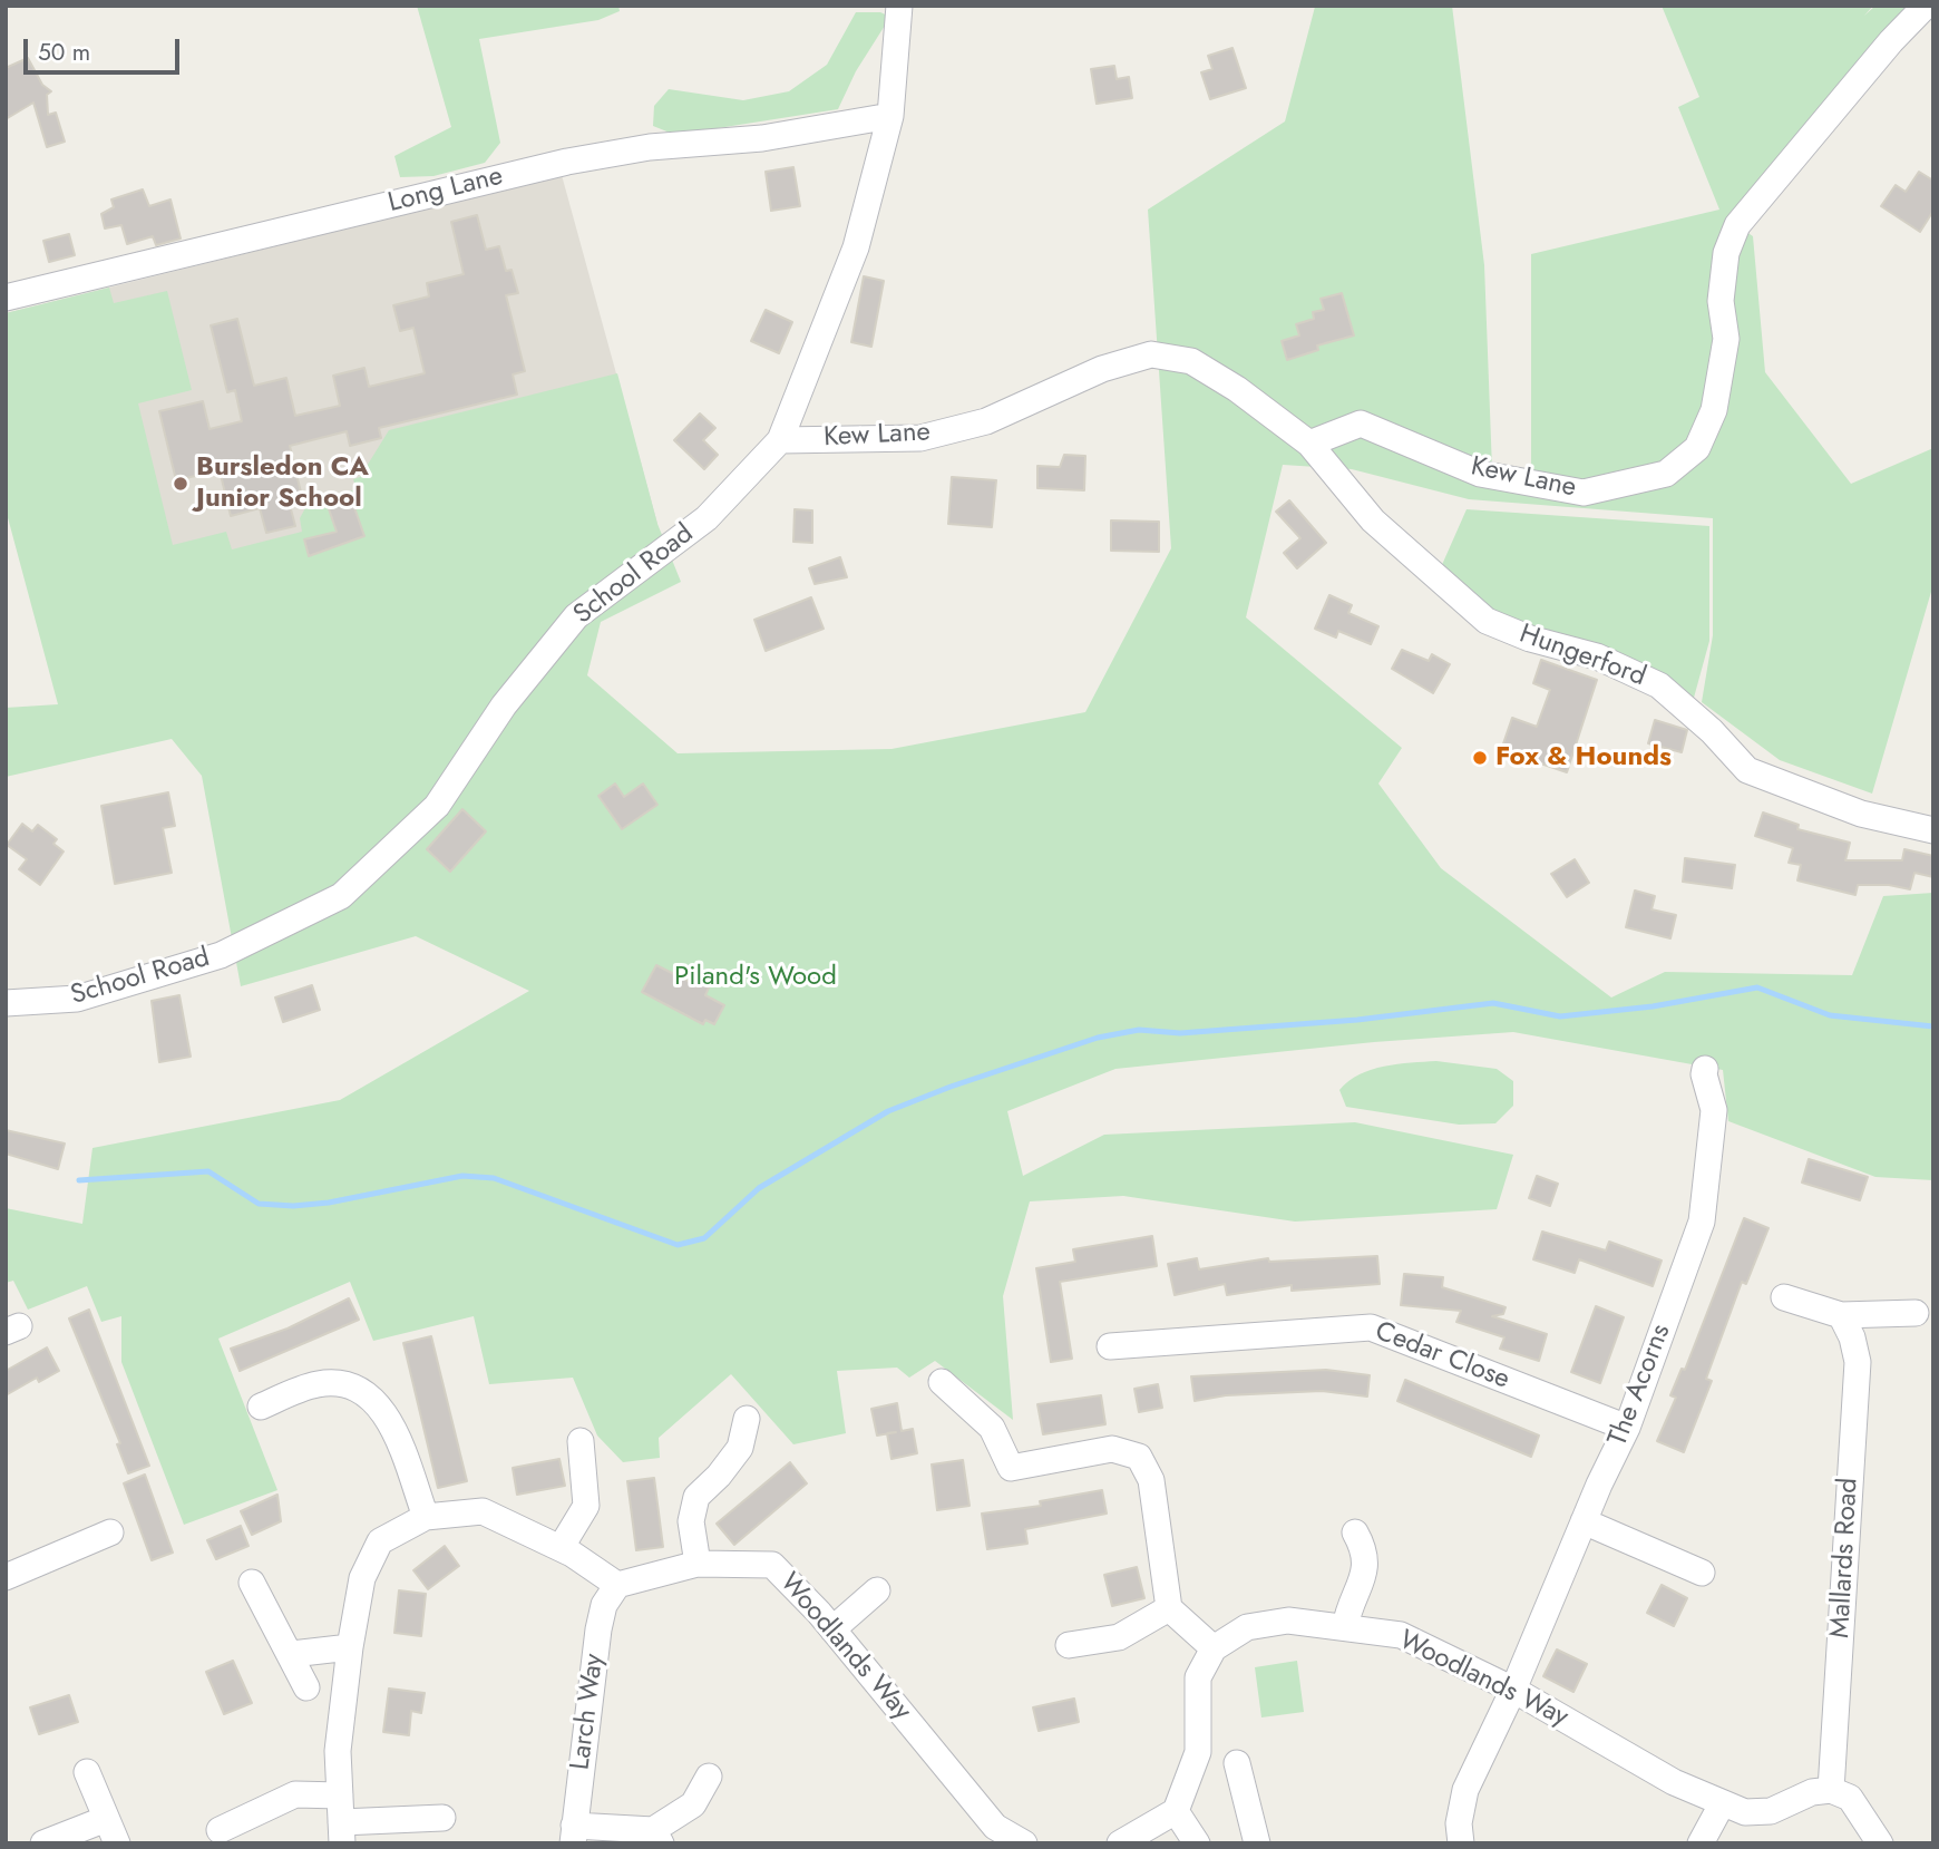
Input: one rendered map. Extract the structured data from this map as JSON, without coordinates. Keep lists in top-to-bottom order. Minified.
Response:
{"streets":{"street":["Long Lane","Kew Lane","School Road","Hungerford","Cedar Close","The Acorns","Mallards Road","Woodlands Way","Larch Way"]},"crossings":[["Long Lane","School Road"],["Kew Lane","School Road"],["Kew Lane","Hungerford"],["Cedar Close","The Acorns"],["The Acorns","Woodlands Way"],["Mallards Road","Woodlands Way"],["Woodlands Way","Larch Way"]],"parks":["Piland's Wood"],"places":["Bursledon CA Junior School","Fox & Hounds"],"scale_bar":"50 m"}
